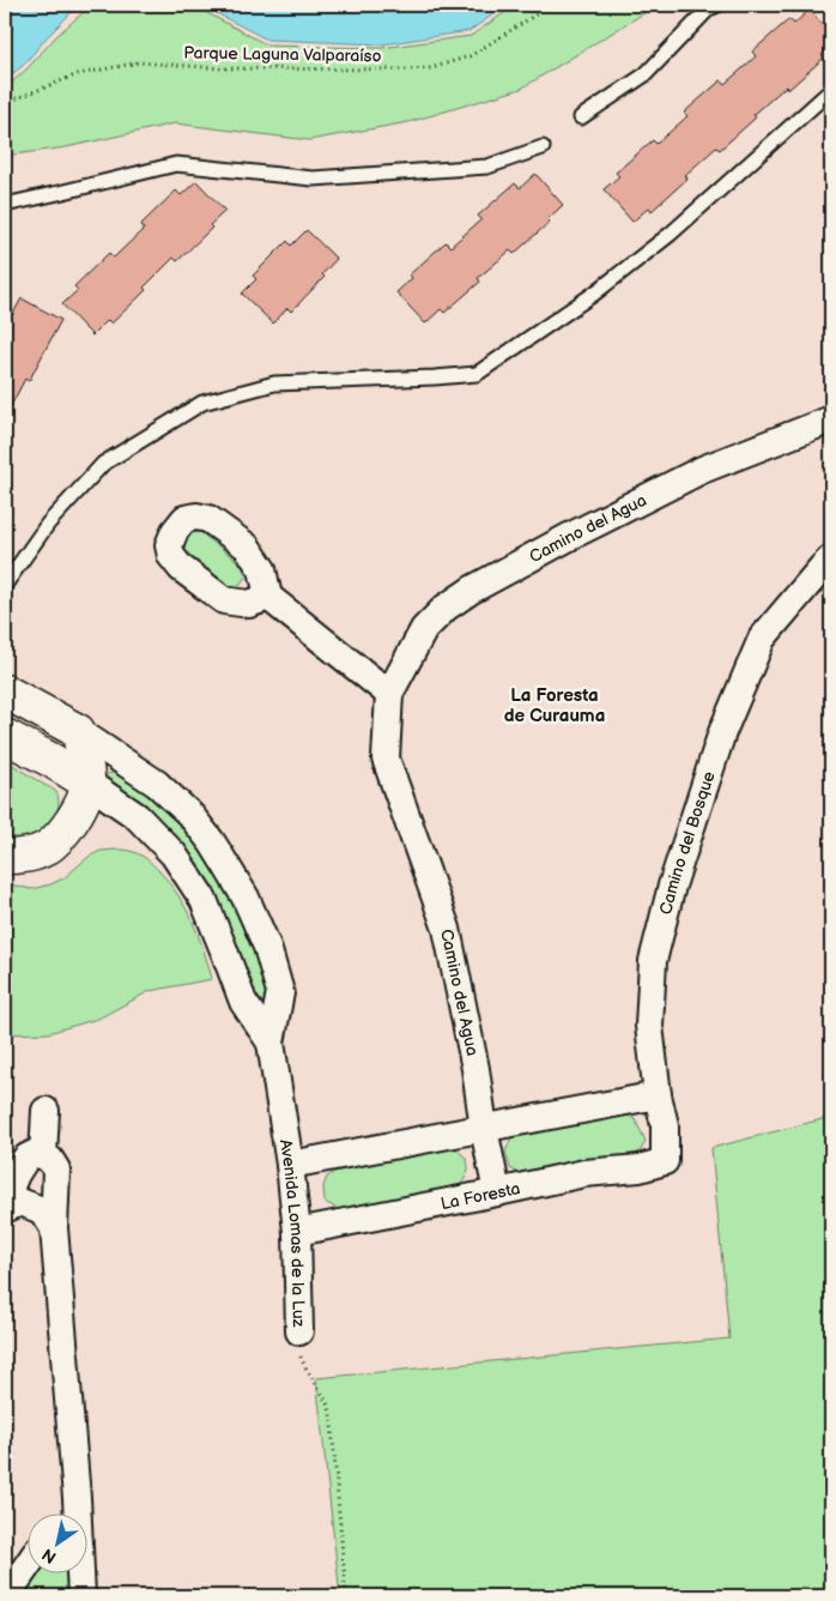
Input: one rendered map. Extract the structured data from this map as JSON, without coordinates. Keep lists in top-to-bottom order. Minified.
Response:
{"streets":{"street":["Camino del Agua","Camino del Bosque","La Foresta","Avenida Lomas de la Luz"],"path":["Parque Laguna Valparaíso"]},"crossings":[["Camino del Agua","La Foresta"],["Camino del Bosque","La Foresta"],["La Foresta","Avenida Lomas de la Luz"]],"districts":["La Foresta de Curauma"],"north":"bottom left"}
